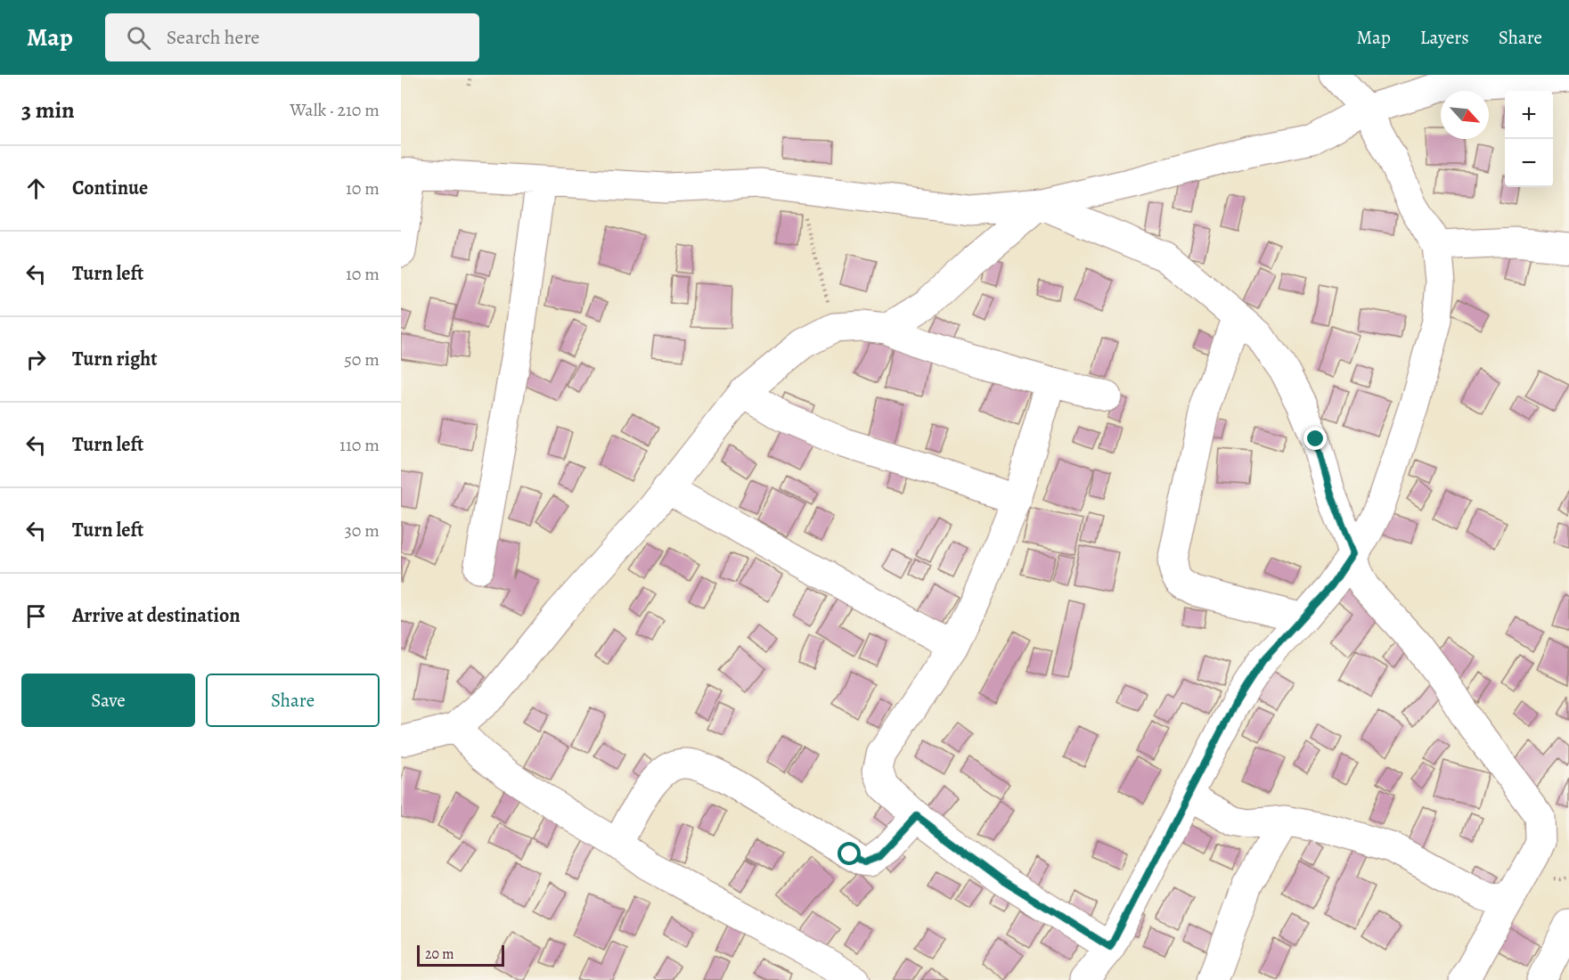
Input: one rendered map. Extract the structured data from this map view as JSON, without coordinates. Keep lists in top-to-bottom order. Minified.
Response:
{"scale_bar":"20 m","north":"bottom right","page":{"header":"Map","search":"Search here","nav":["Map","Layers","Share"],"heading":["3 min","Walk · 210 m"],"map_buttons":["+","−"],"list":[["Continue","10 m"],["Turn left","10 m"],["Turn right","50 m"],["Turn left","110 m"],["Turn left","30 m"],"Arrive at destination"],"buttons":["Save","Share"],"scale":"20 m"}}
